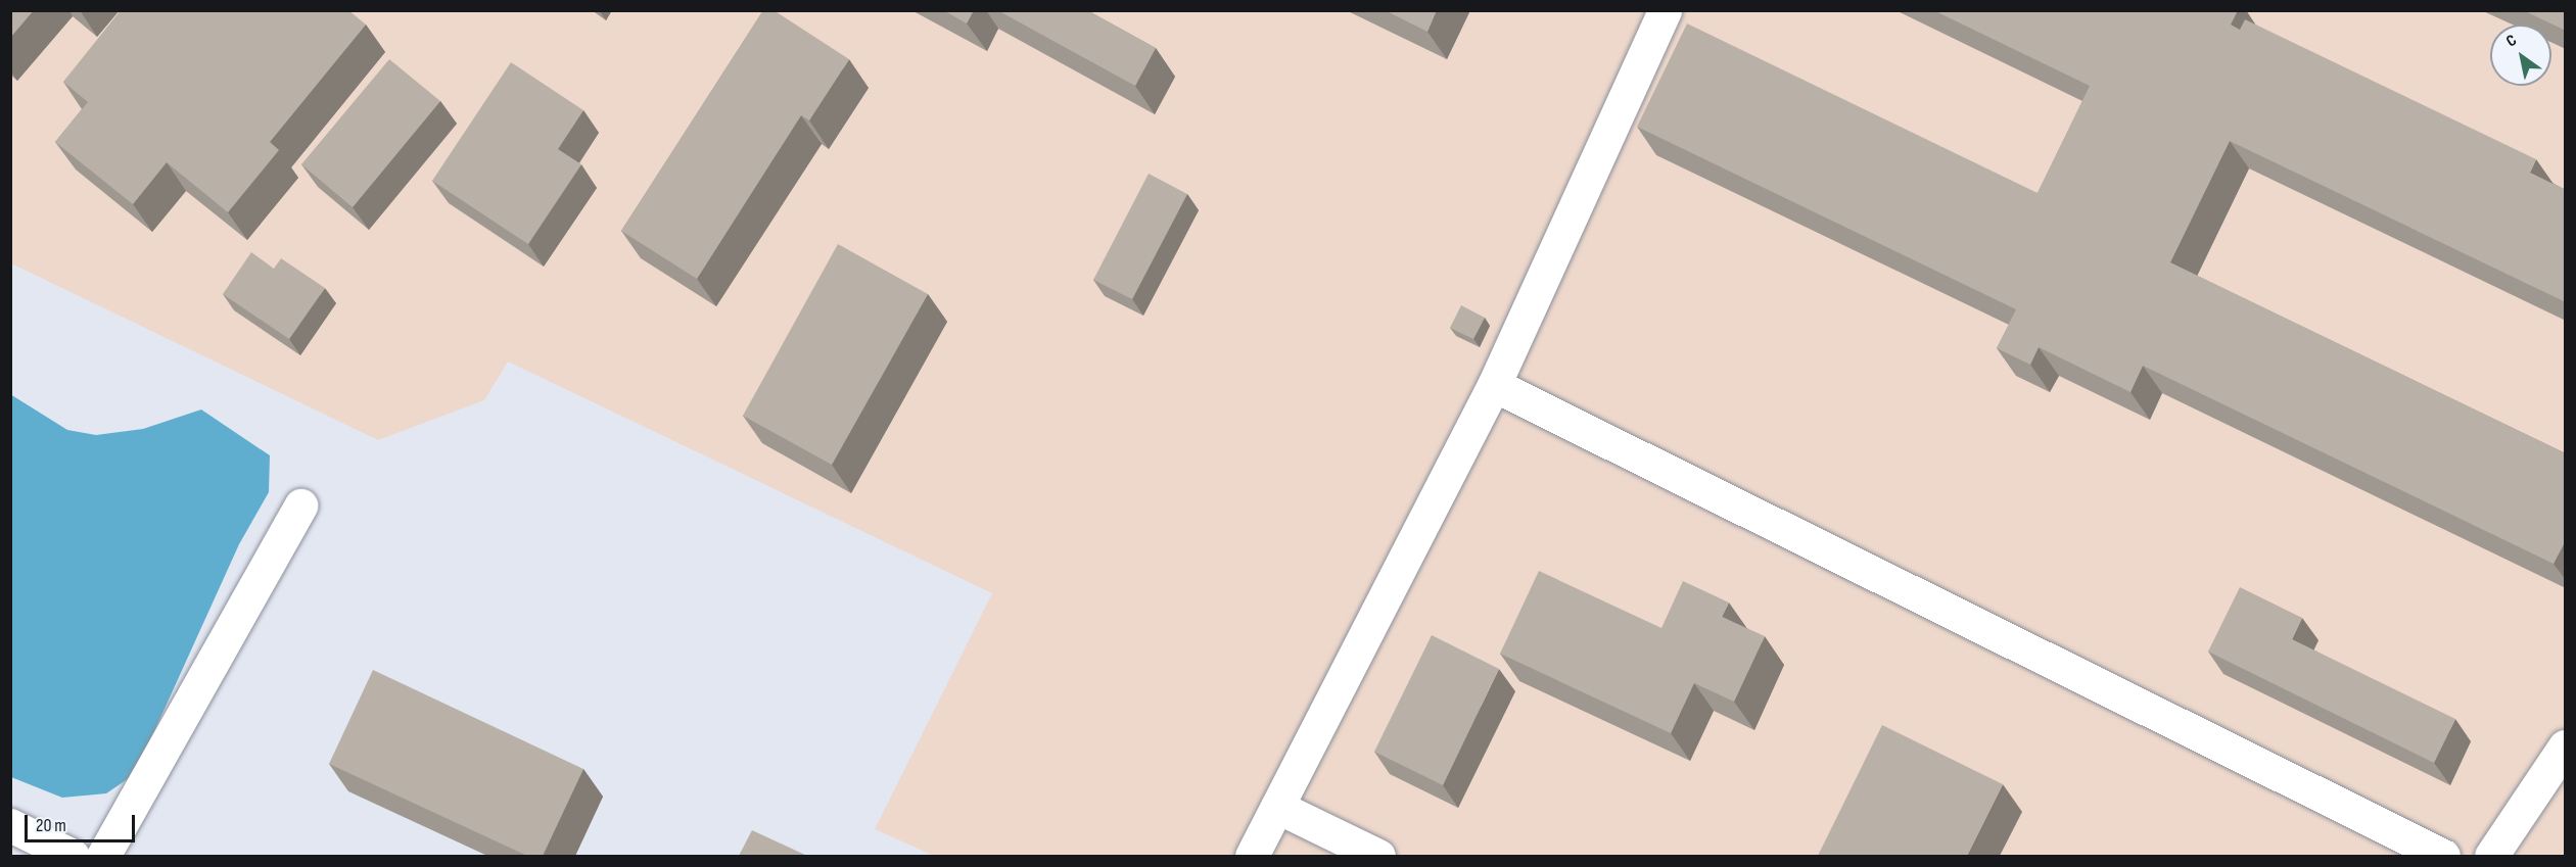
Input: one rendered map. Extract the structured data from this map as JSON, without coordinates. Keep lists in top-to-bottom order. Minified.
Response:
{"scale_bar":"20 m","north":"top left"}
